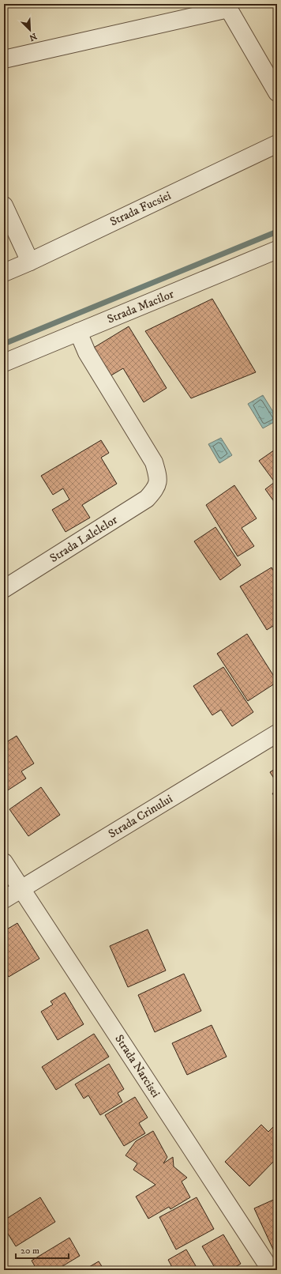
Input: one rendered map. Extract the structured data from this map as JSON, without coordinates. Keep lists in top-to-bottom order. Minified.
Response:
{"streets":{"street":["Strada Fucsiei","Strada Macilor","Strada Lalelelor","Strada Crinului","Strada Narcisei"]},"crossings":[["Strada Macilor","Strada Lalelelor"],["Strada Crinului","Strada Narcisei"]],"scale_bar":"20 m","north":"bottom right"}
